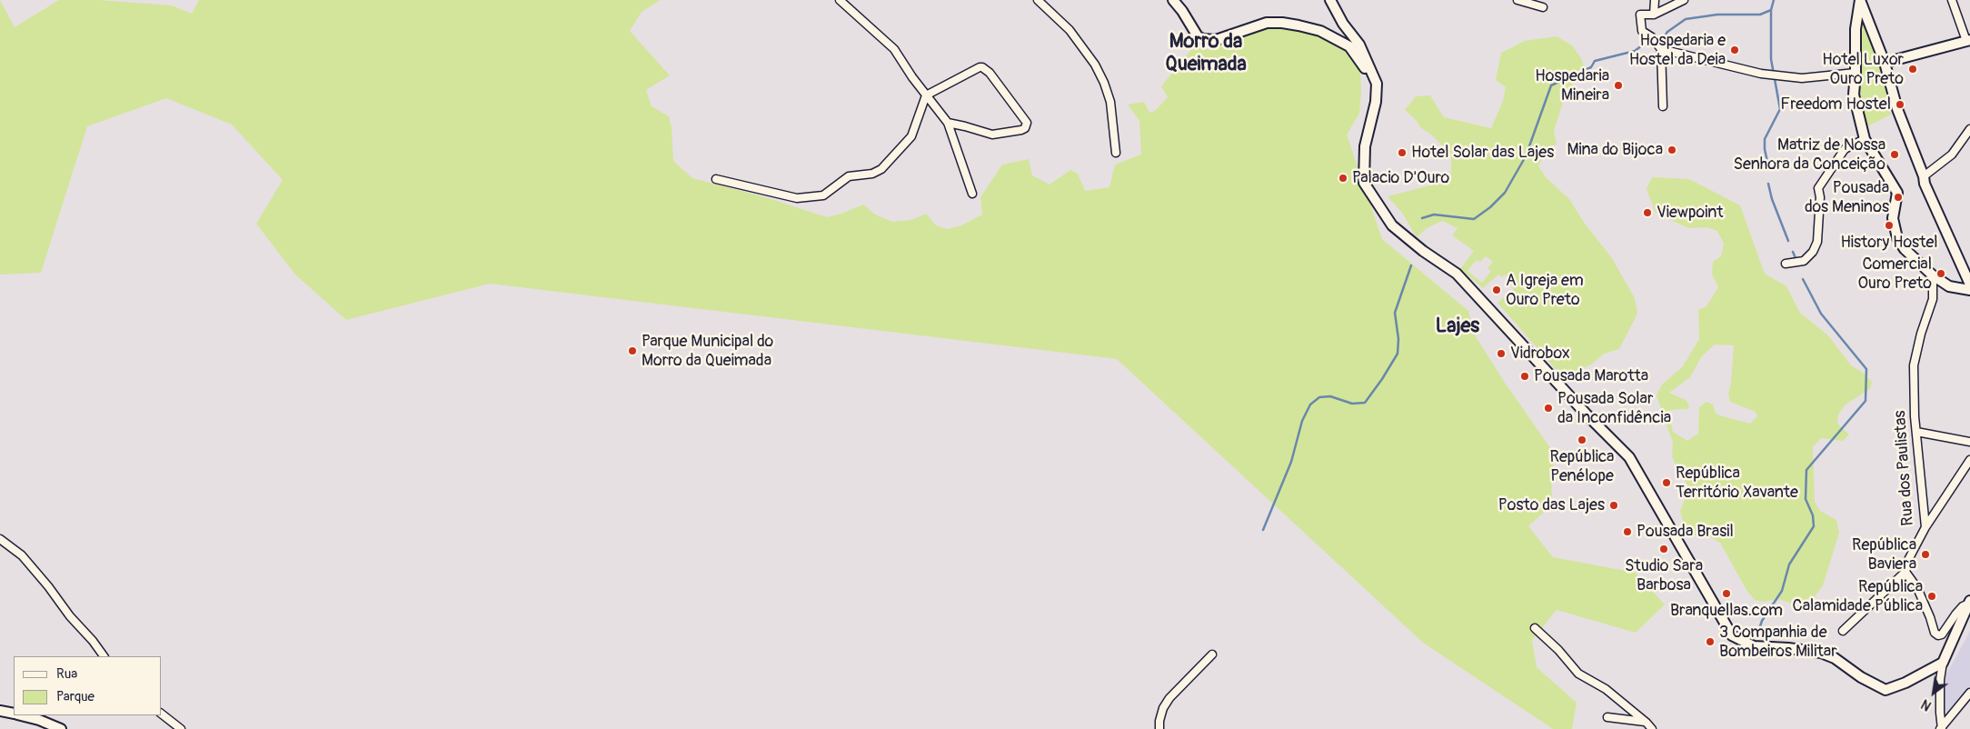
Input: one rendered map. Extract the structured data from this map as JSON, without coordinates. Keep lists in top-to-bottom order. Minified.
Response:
{"streets":{"street":["Rua dos Paulistas"]},"districts":["Morro da Queimada","Lajes"],"places":["Hospedaria e Hostel da Deia","Hotel Luxor Ouro Preto","Hospedaria Mineira","Freedom Hostel","Mina do Bijoca","Hotel Solar das Lajes","Matriz de Nossa Senhora da Conceição","Palacio D'Ouro","Pousada dos Meninos","Viewpoint","History Hostel","Comercial Ouro Preto","A Igreja em Ouro Preto","Parque Municipal do Morro da Queimada","Vidrobox","Pousada Marotta","Pousada Solar da Inconfidência","República Penélope","República Território Xavante","Posto das Lajes","Pousada Brasil","Studio Sara Barbosa","República Baviera","Branquellas.com","República Calamidade Pública","3 Companhia de Bombeiros Militar"],"legend":["Rua","Parque"],"north":"bottom left"}
